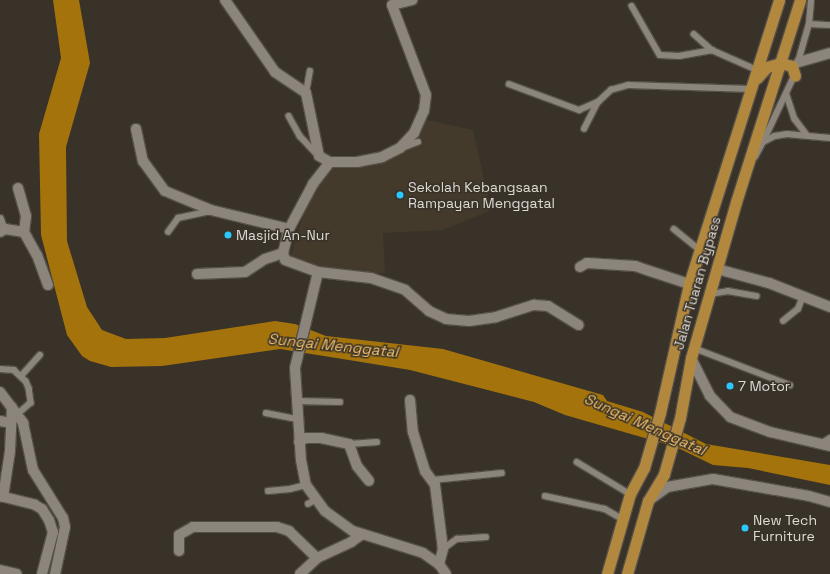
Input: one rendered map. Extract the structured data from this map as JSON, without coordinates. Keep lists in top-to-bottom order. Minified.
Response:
{"streets":{"highway":["Jalan Tuaran Bypass"]},"water":["Sungai Menggatal"],"places":["Sekolah Kebangsaan Rampayan Menggatal","Masjid An-Nur","7 Motor","New Tech Furniture"]}
